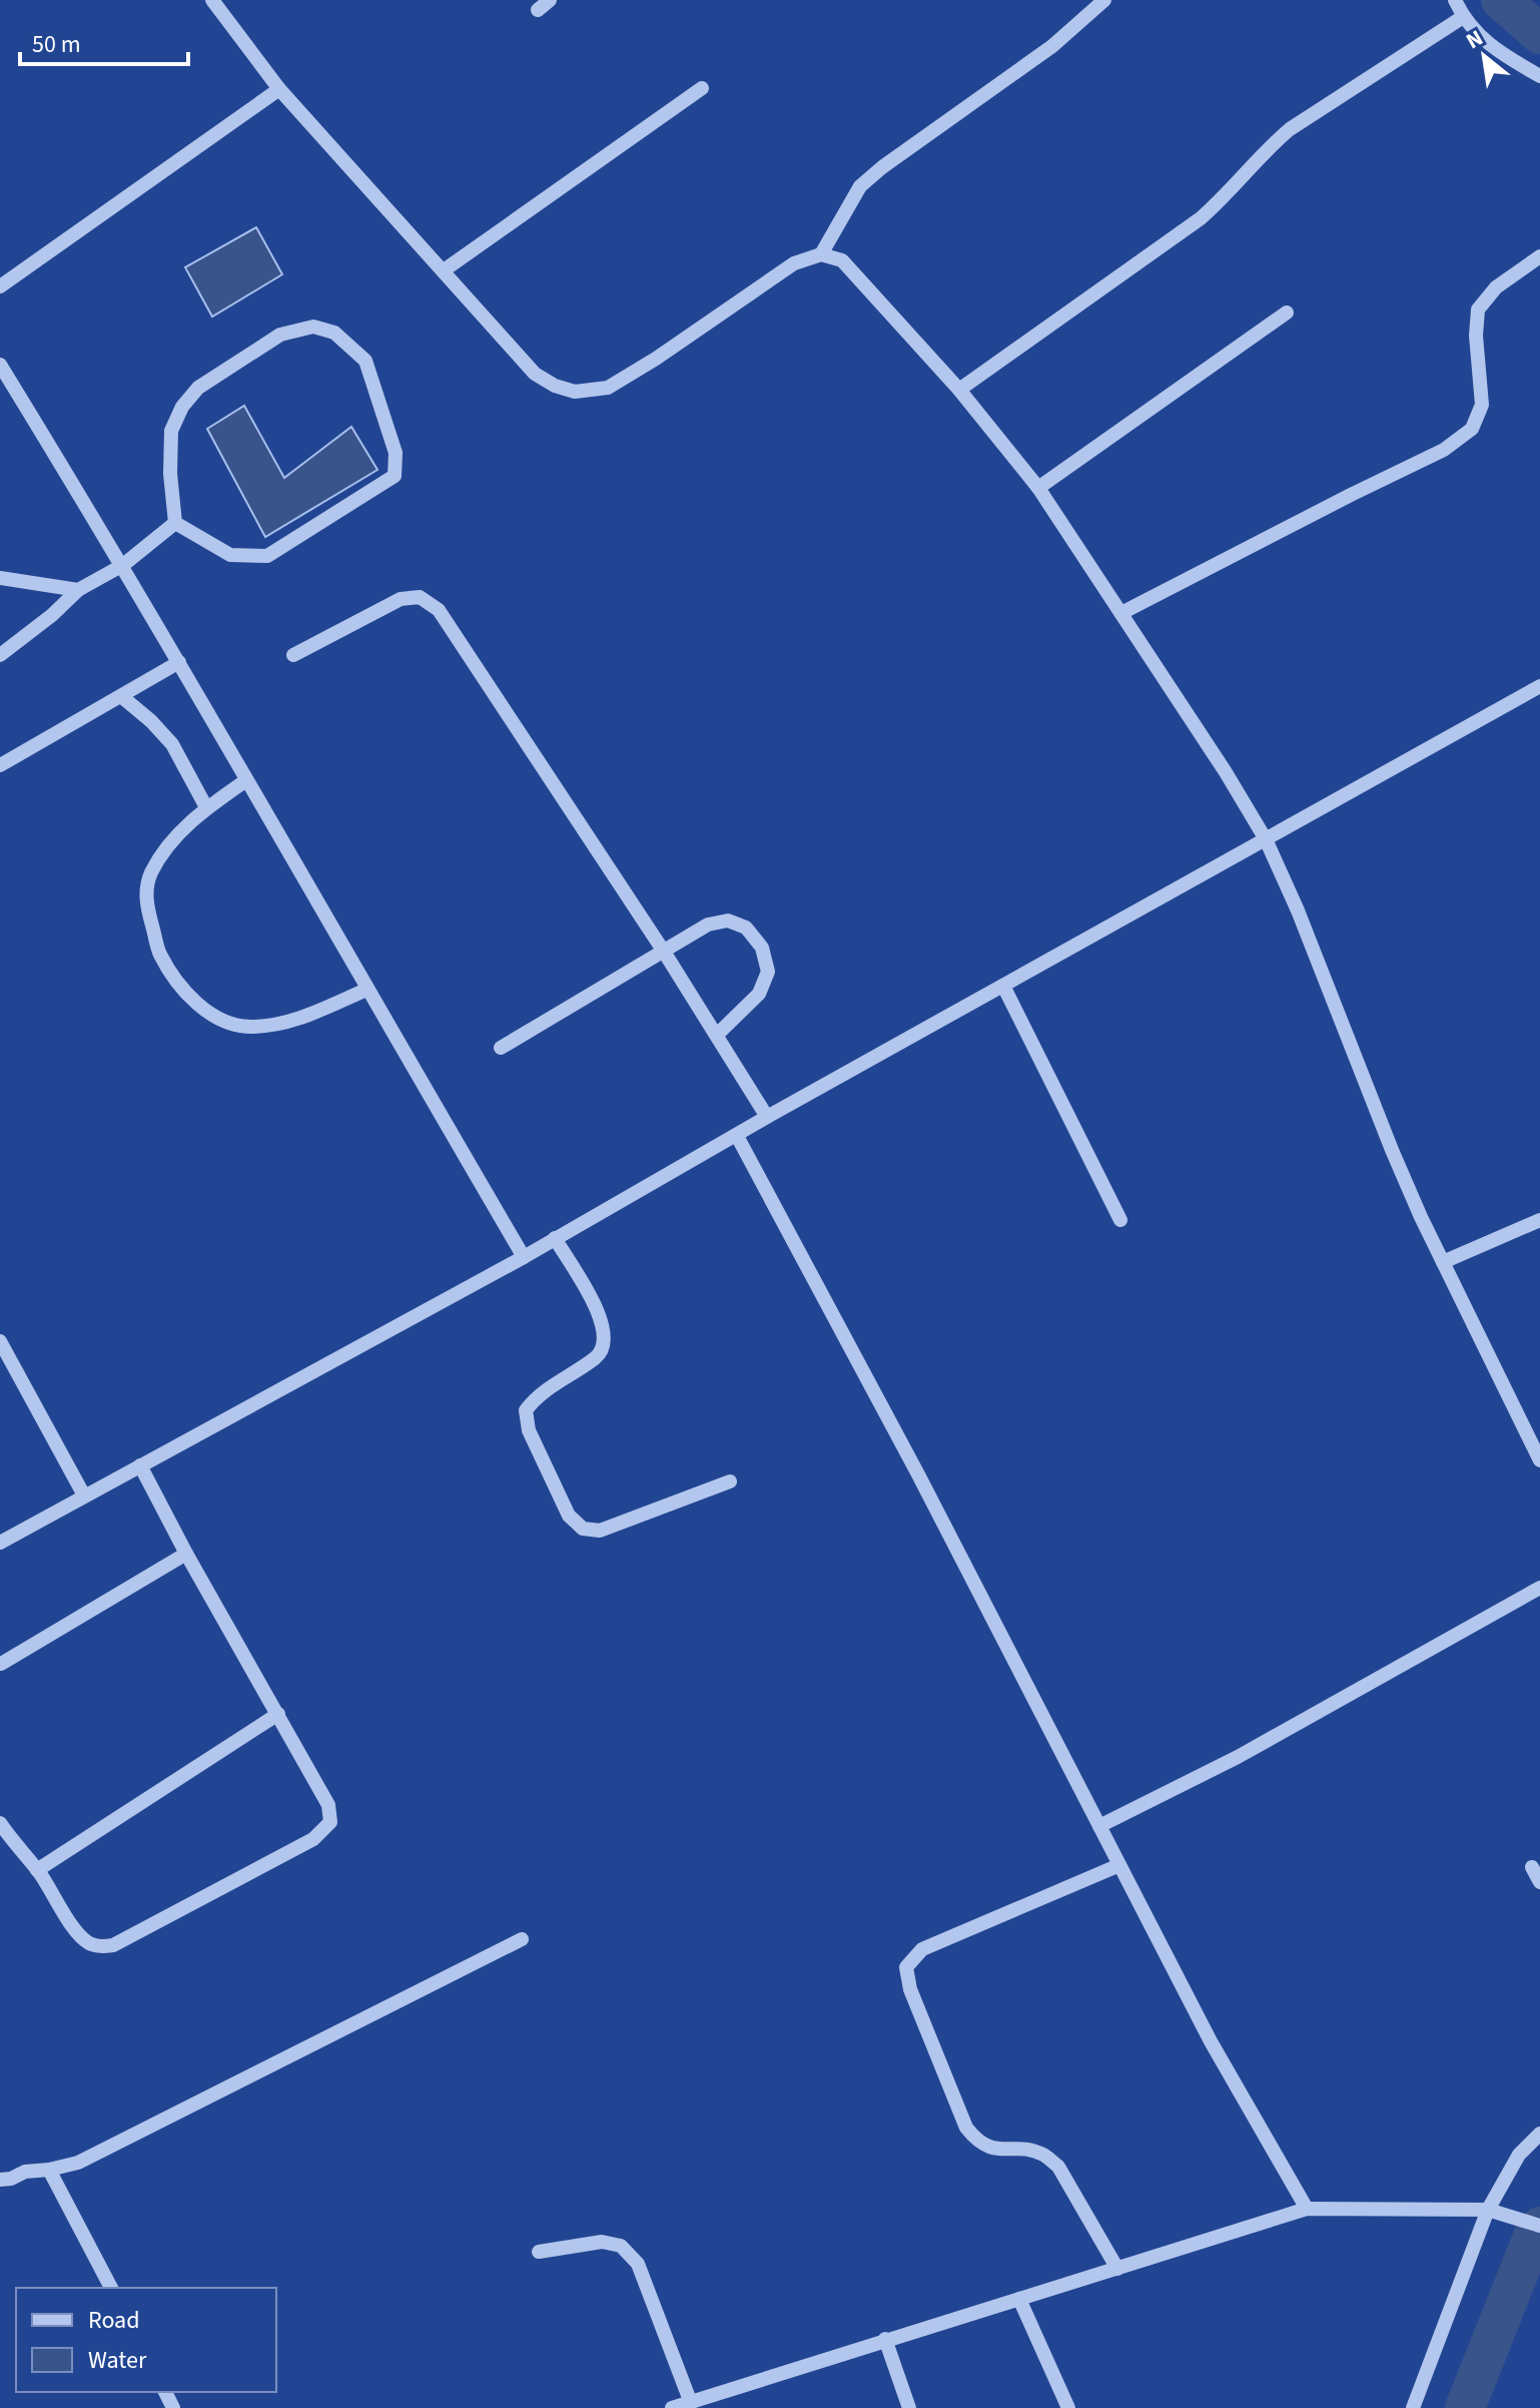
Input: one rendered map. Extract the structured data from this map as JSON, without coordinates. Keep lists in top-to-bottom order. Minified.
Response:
{"legend":["Road","Water"],"scale_bar":"50 m","north":"top left"}
